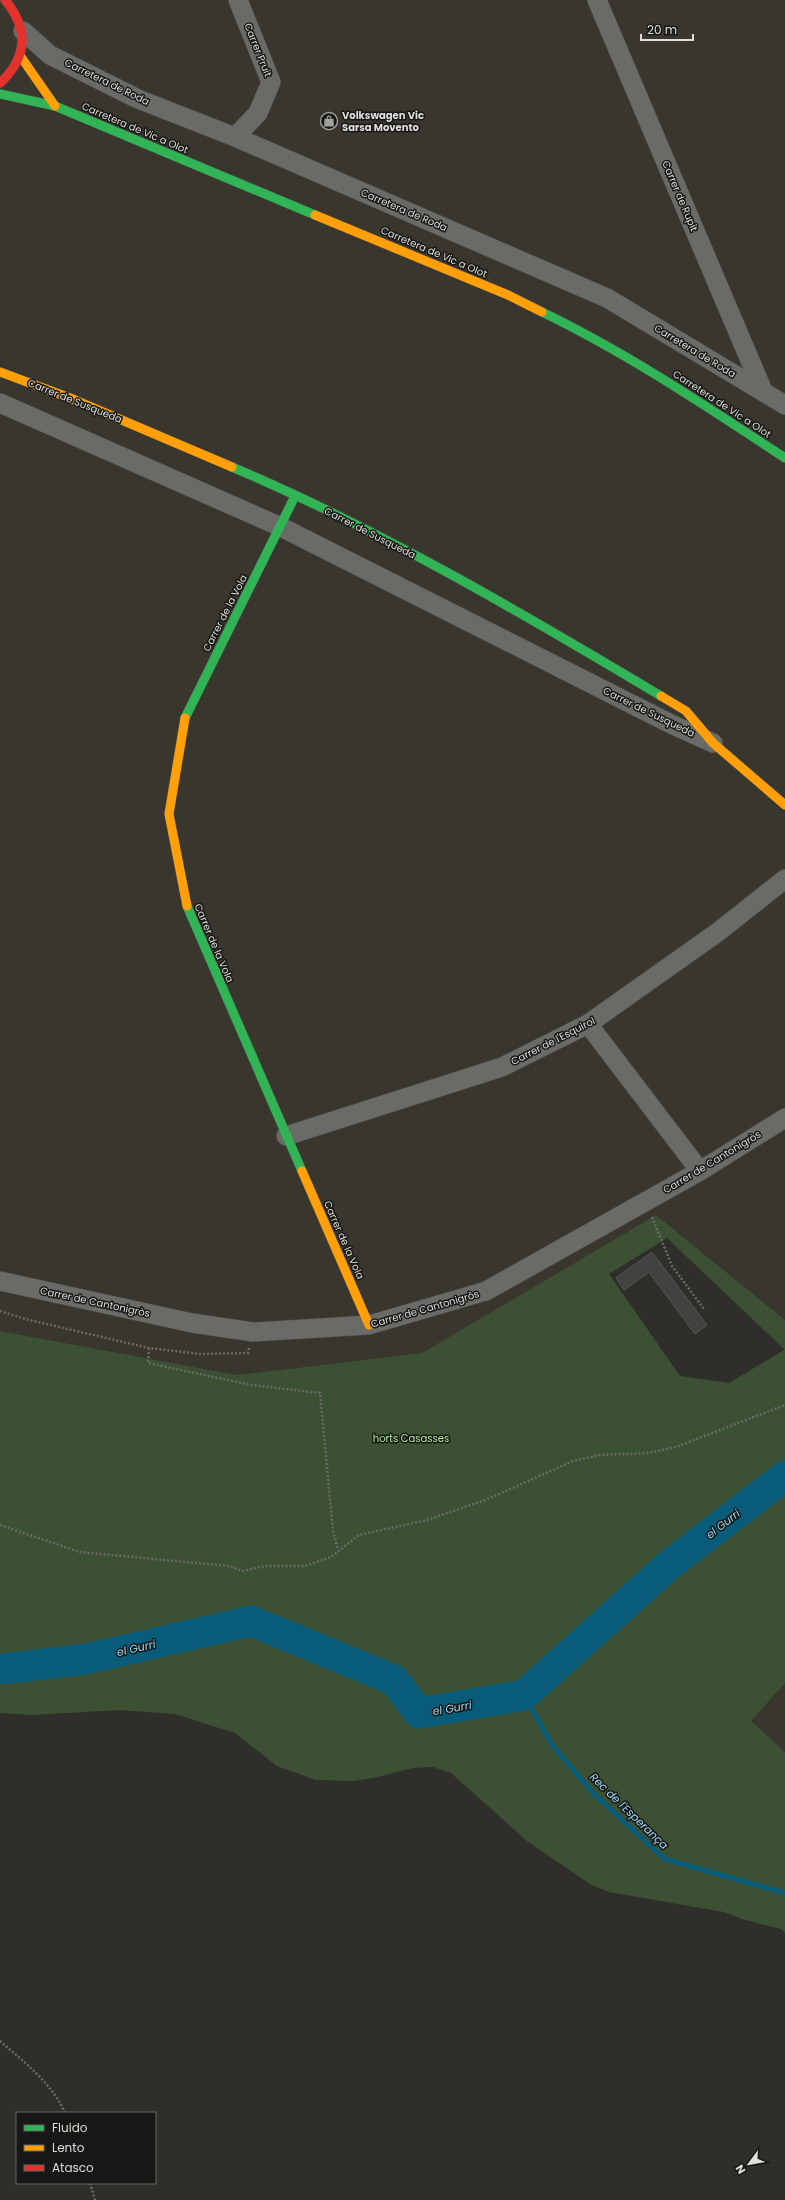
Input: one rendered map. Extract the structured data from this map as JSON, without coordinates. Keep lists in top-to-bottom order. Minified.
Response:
{"streets":{"street":["Carrer Pruit","Carretera de Roda","Carretera de Vic a Olot","Carrer de Rupit","Carrer de Susqueda","Carrer de la Vola","Carrer de l'Esquirol","Carrer de Cantonigròs"]},"crossings":[["Carrer Pruit","Carretera de Roda"],["Carretera de Roda","Carrer de Rupit"],["Carrer de Susqueda","Carrer de la Vola"],["Carrer de la Vola","Carrer de l'Esquirol"],["Carrer de la Vola","Carrer de Cantonigròs"]],"water":["el Gurri","Rec de l'Esperança"],"parks":["horts Casasses"],"places":{"shop":["Volkswagen Vic Sarsa Movento"]},"legend":["Fluido","Lento","Atasco"],"scale_bar":"20 m","north":"bottom left"}
